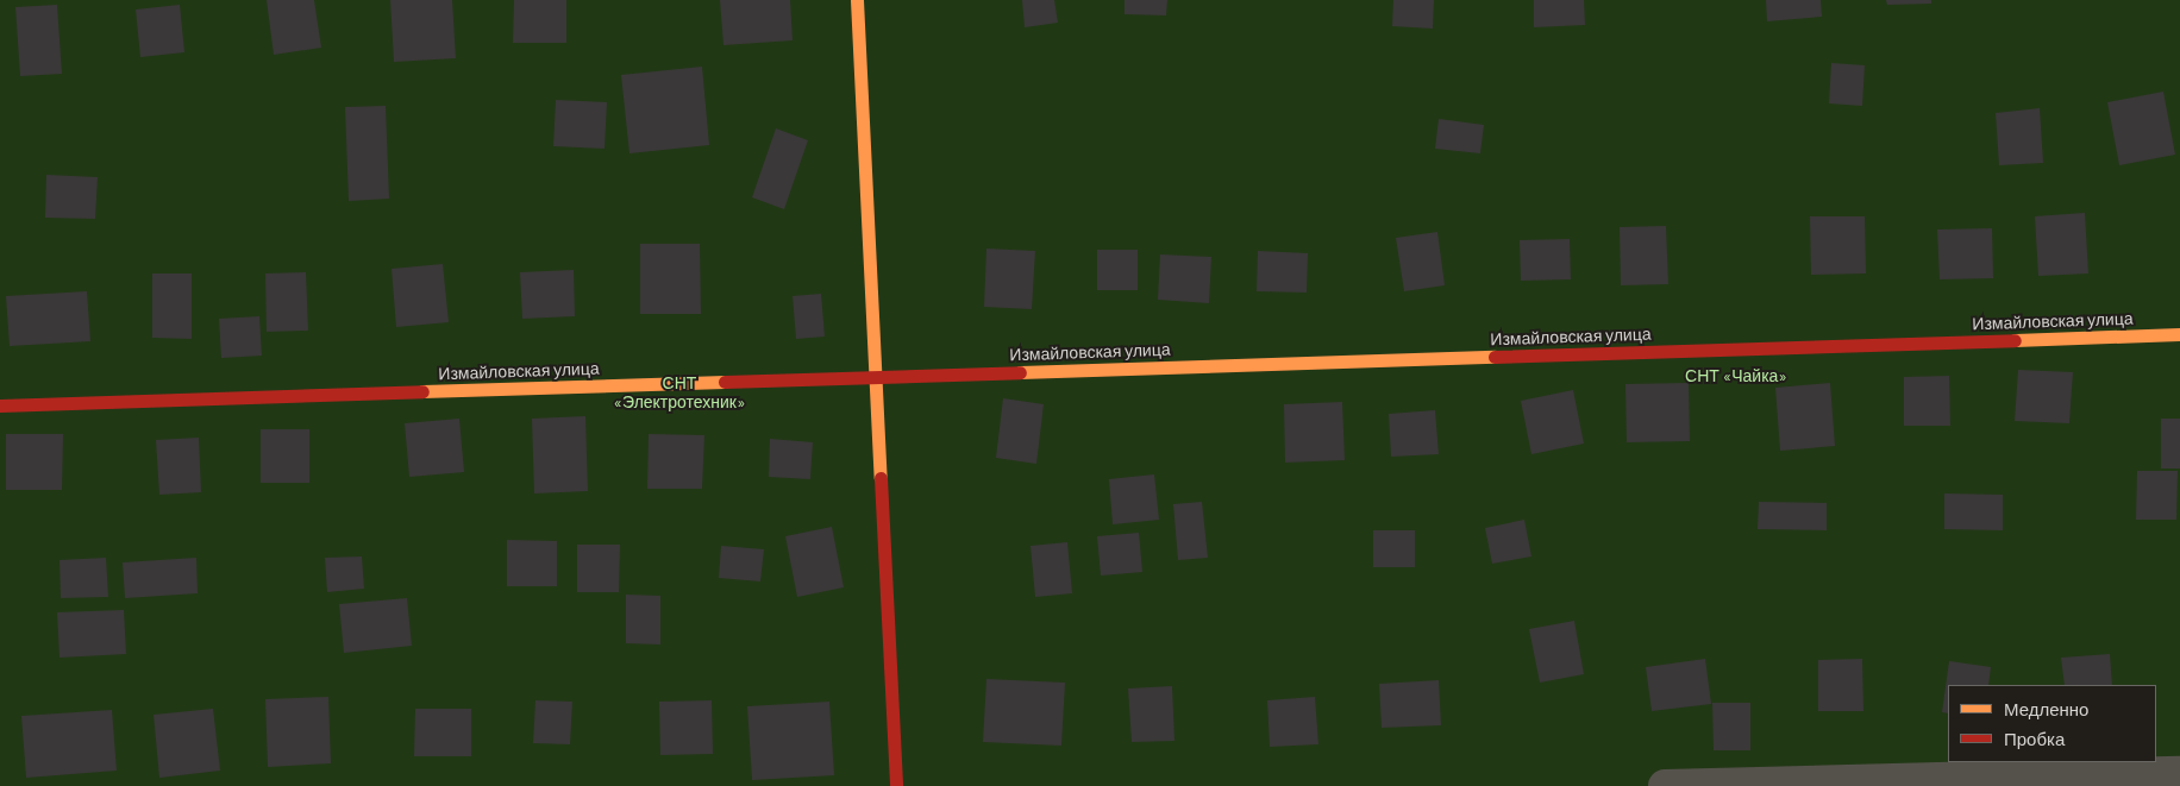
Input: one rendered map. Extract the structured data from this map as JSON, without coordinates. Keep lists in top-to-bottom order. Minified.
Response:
{"streets":{"street":["Измайловская улица"]},"parks":["СНТ «Чайка»","СНТ «Электротехник»"],"legend":["Медленно","Пробка"]}
